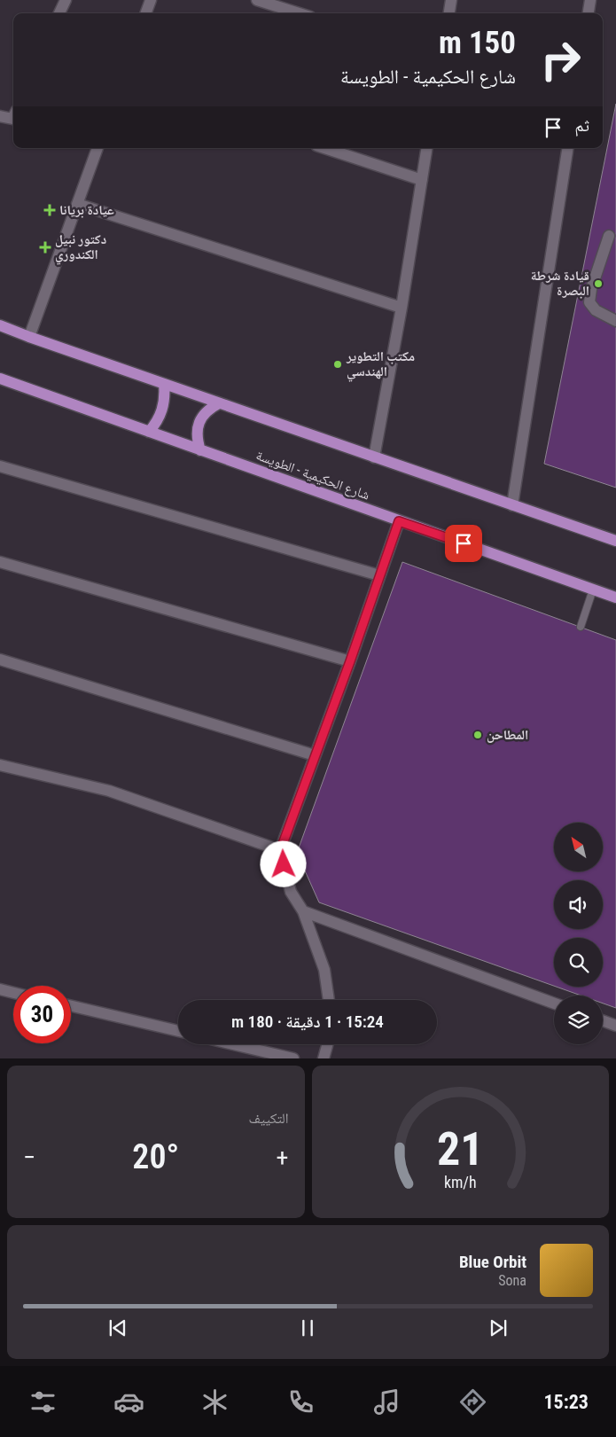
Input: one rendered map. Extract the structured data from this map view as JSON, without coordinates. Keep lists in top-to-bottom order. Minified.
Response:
{"streets":{"main road":["شارع الحكيمية - الطويسة"]},"places":{"health":["عيادة بريانا","دكتور نبيل الكندوري"],"other":["قيادة شرطة البصرة","مكتب التطوير الهندسي","المطاحن"]},"north":"top left","page":{"turn":["150 m","شارع الحكيمية - الطويسة"],"then":"ثم","limit":"30","trip":"15:24 · 1 دقيقة · 180 m","tile":"التكييف","heat":["−","20°","+"],"song":["Blue Orbit","Sona"],"tabs":"15:23","gauge":["21","km/h"]}}
